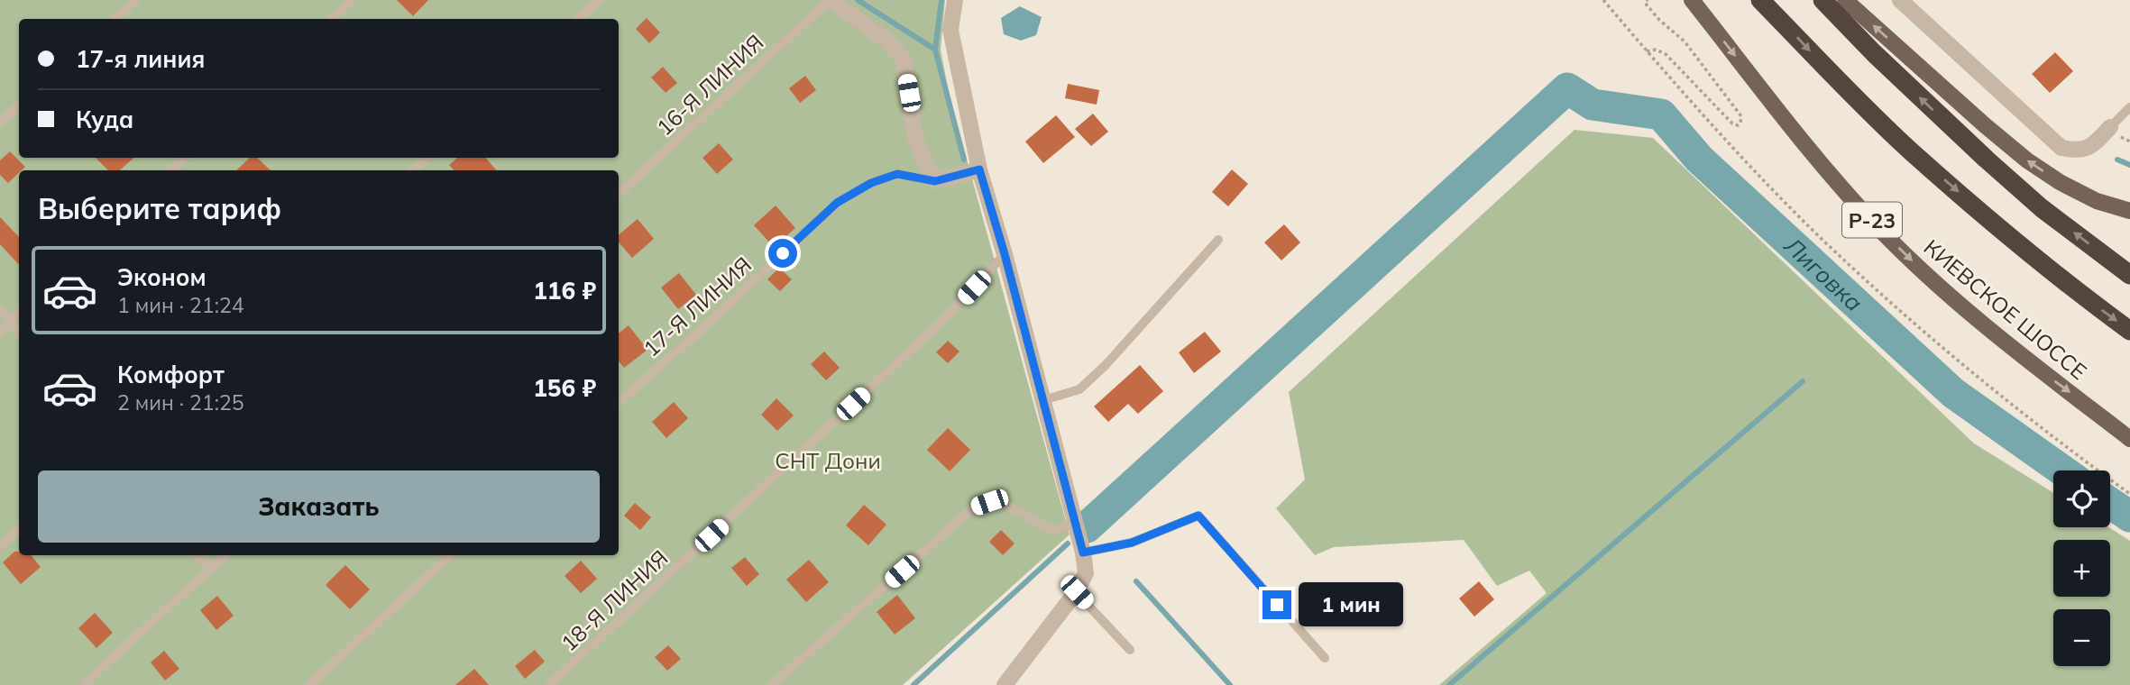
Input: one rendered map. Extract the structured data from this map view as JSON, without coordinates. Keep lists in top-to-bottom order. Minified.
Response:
{"streets":{"main road":["Р-23","КИЕВСКОЕ ШОССЕ"],"lane":["16-Я ЛИНИЯ","17-Я ЛИНИЯ","18-Я ЛИНИЯ"]},"one_way":["КИЕВСКОЕ ШОССЕ"],"water":["Лиговка"],"parks":["СНТ Дони"],"page":{"banner":["17-я линия","Куда"],"heading":"Выберите тариф","list":[{"name":"Эконом","note":"1 мин · 21:24","value":"116 ₽"},{"name":"Комфорт","note":"2 мин · 21:25","value":"156 ₽"}],"buttons":"Заказать","map_buttons":["+","−"],"bubble":"1 мин"}}
